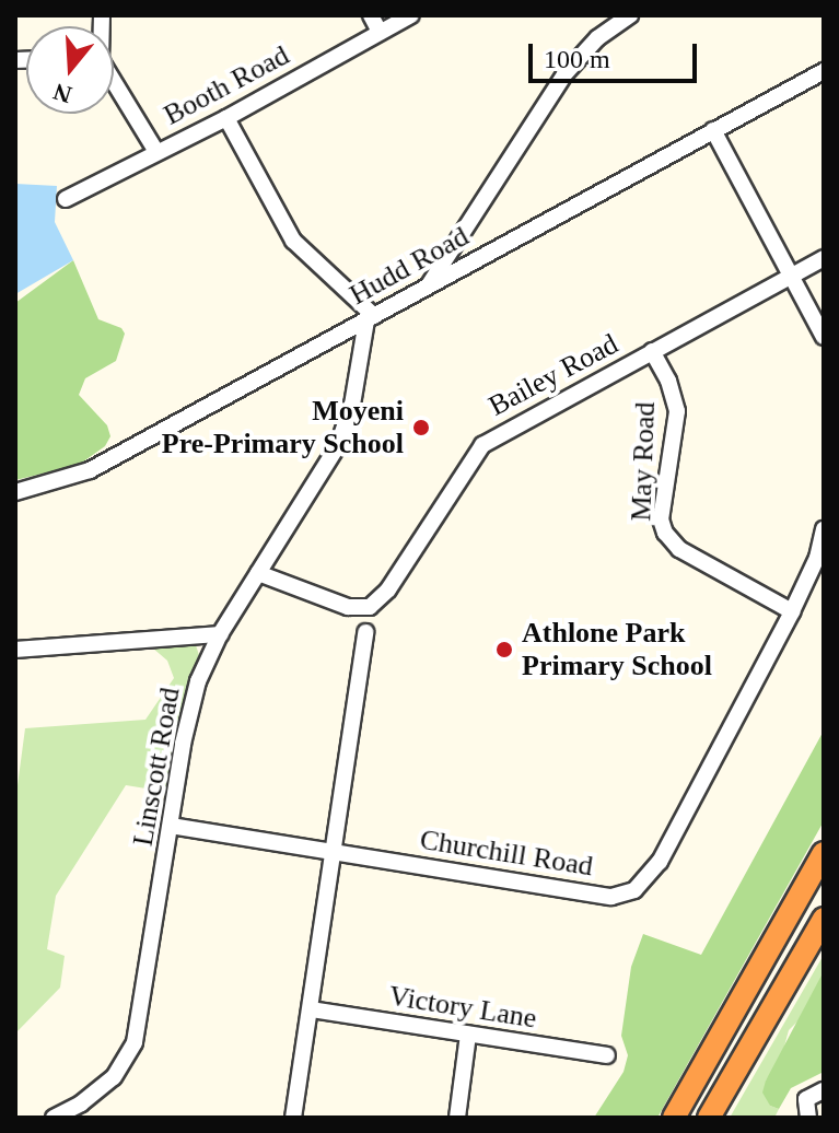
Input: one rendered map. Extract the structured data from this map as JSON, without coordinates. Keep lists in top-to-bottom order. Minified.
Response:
{"streets":{"street":["Booth Road","Hudd Road","Bailey Road","May Road","Linscott Road","Churchill Road","Victory Lane"]},"crossings":[["Hudd Road","Linscott Road"],["Bailey Road","May Road"],["Bailey Road","Linscott Road"],["May Road","Churchill Road"],["Linscott Road","Churchill Road"]],"places":["Moyeni Pre-Primary School","Athlone Park Primary School"],"scale_bar":"100 m","north":"bottom"}
